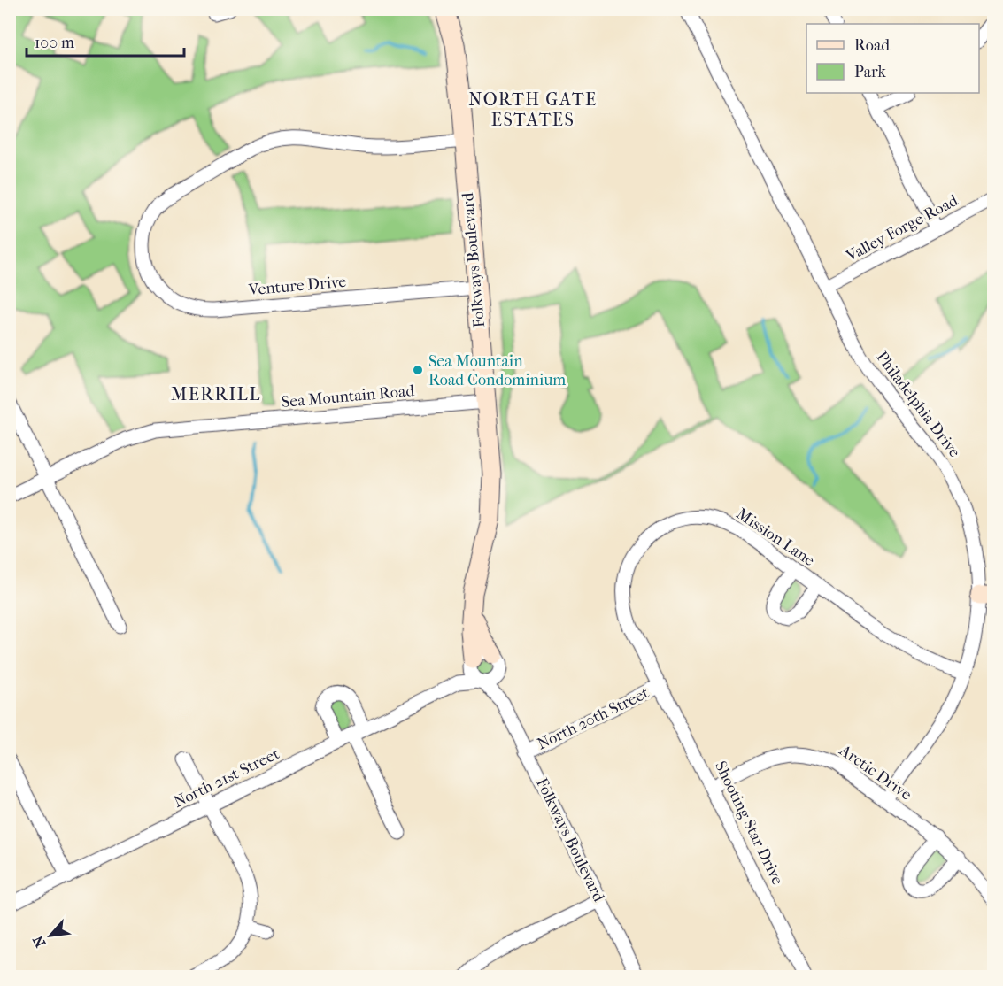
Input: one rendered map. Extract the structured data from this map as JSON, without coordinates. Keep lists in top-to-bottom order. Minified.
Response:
{"streets":{"street":["Valley Forge Road","Folkways Boulevard","Venture Drive","Sea Mountain Road","Philadelphia Drive","Mission Lane","North 20th Street","Arctic Drive","North 21st Street","Shooting Star Drive"]},"crossings":[["Valley Forge Road","Philadelphia Drive"],["Folkways Boulevard","Venture Drive"],["Folkways Boulevard","Sea Mountain Road"],["Folkways Boulevard","North 20th Street"],["Folkways Boulevard","North 21st Street"],["Philadelphia Drive","Mission Lane"],["Philadelphia Drive","Arctic Drive"],["Mission Lane","North 20th Street"],["Mission Lane","Shooting Star Drive"],["North 20th Street","Shooting Star Drive"],["Arctic Drive","Shooting Star Drive"]],"districts":["NORTH GATE ESTATES","MERRILL"],"places":["Sea Mountain Road Condominium"],"legend":["Road","Park"],"scale_bar":"100 m","north":"bottom left"}
